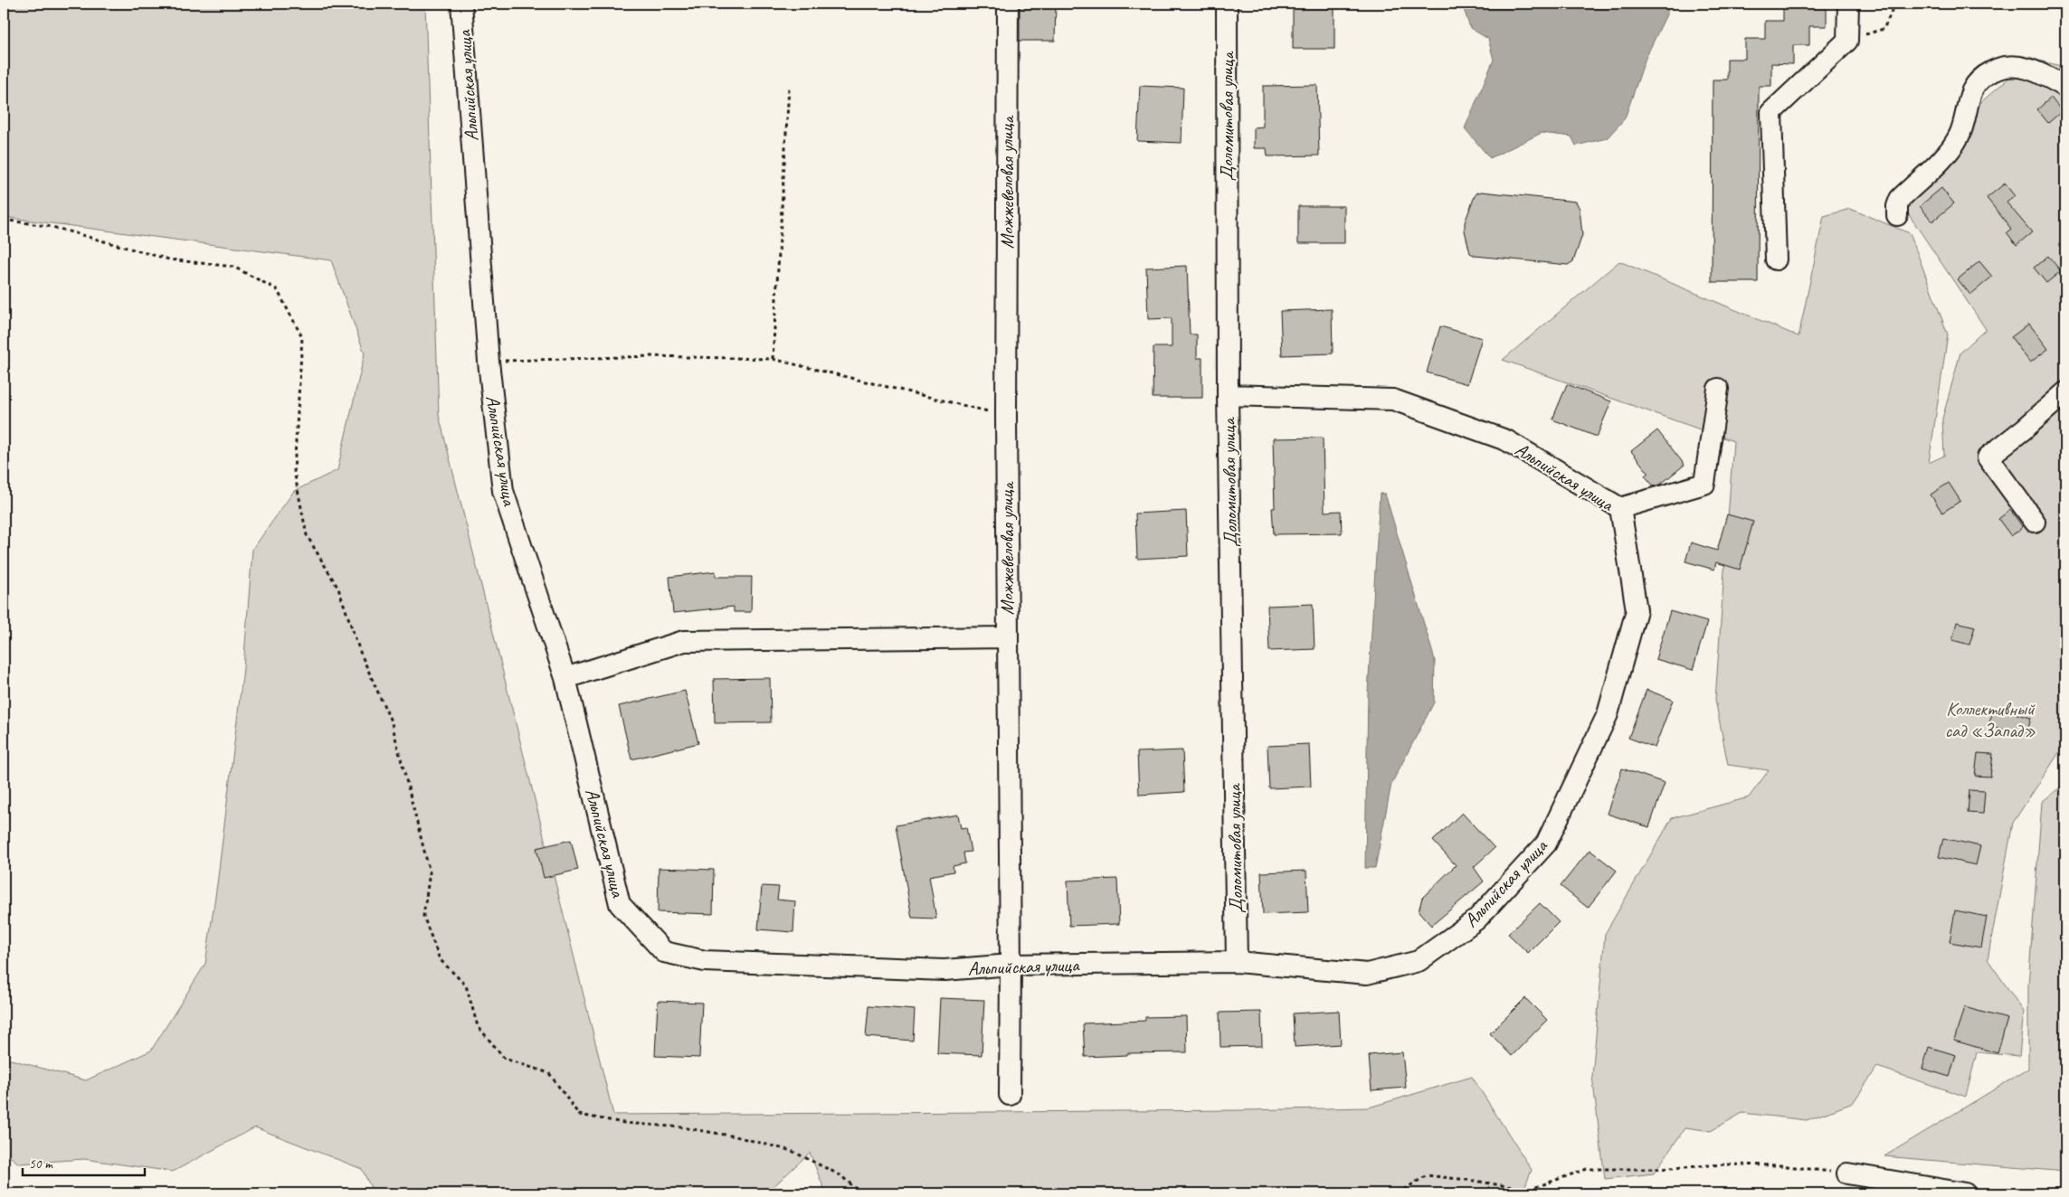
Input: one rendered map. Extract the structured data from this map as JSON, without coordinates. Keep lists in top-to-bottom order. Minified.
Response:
{"streets":{"street":["Альпийская улица","Доломитовая улица","Можжевеловая улица"]},"crossings":[["Альпийская улица","Доломитовая улица"],["Альпийская улица","Можжевеловая улица"]],"parks":["Коллективный сад «Запад»"],"scale_bar":"50 m"}
